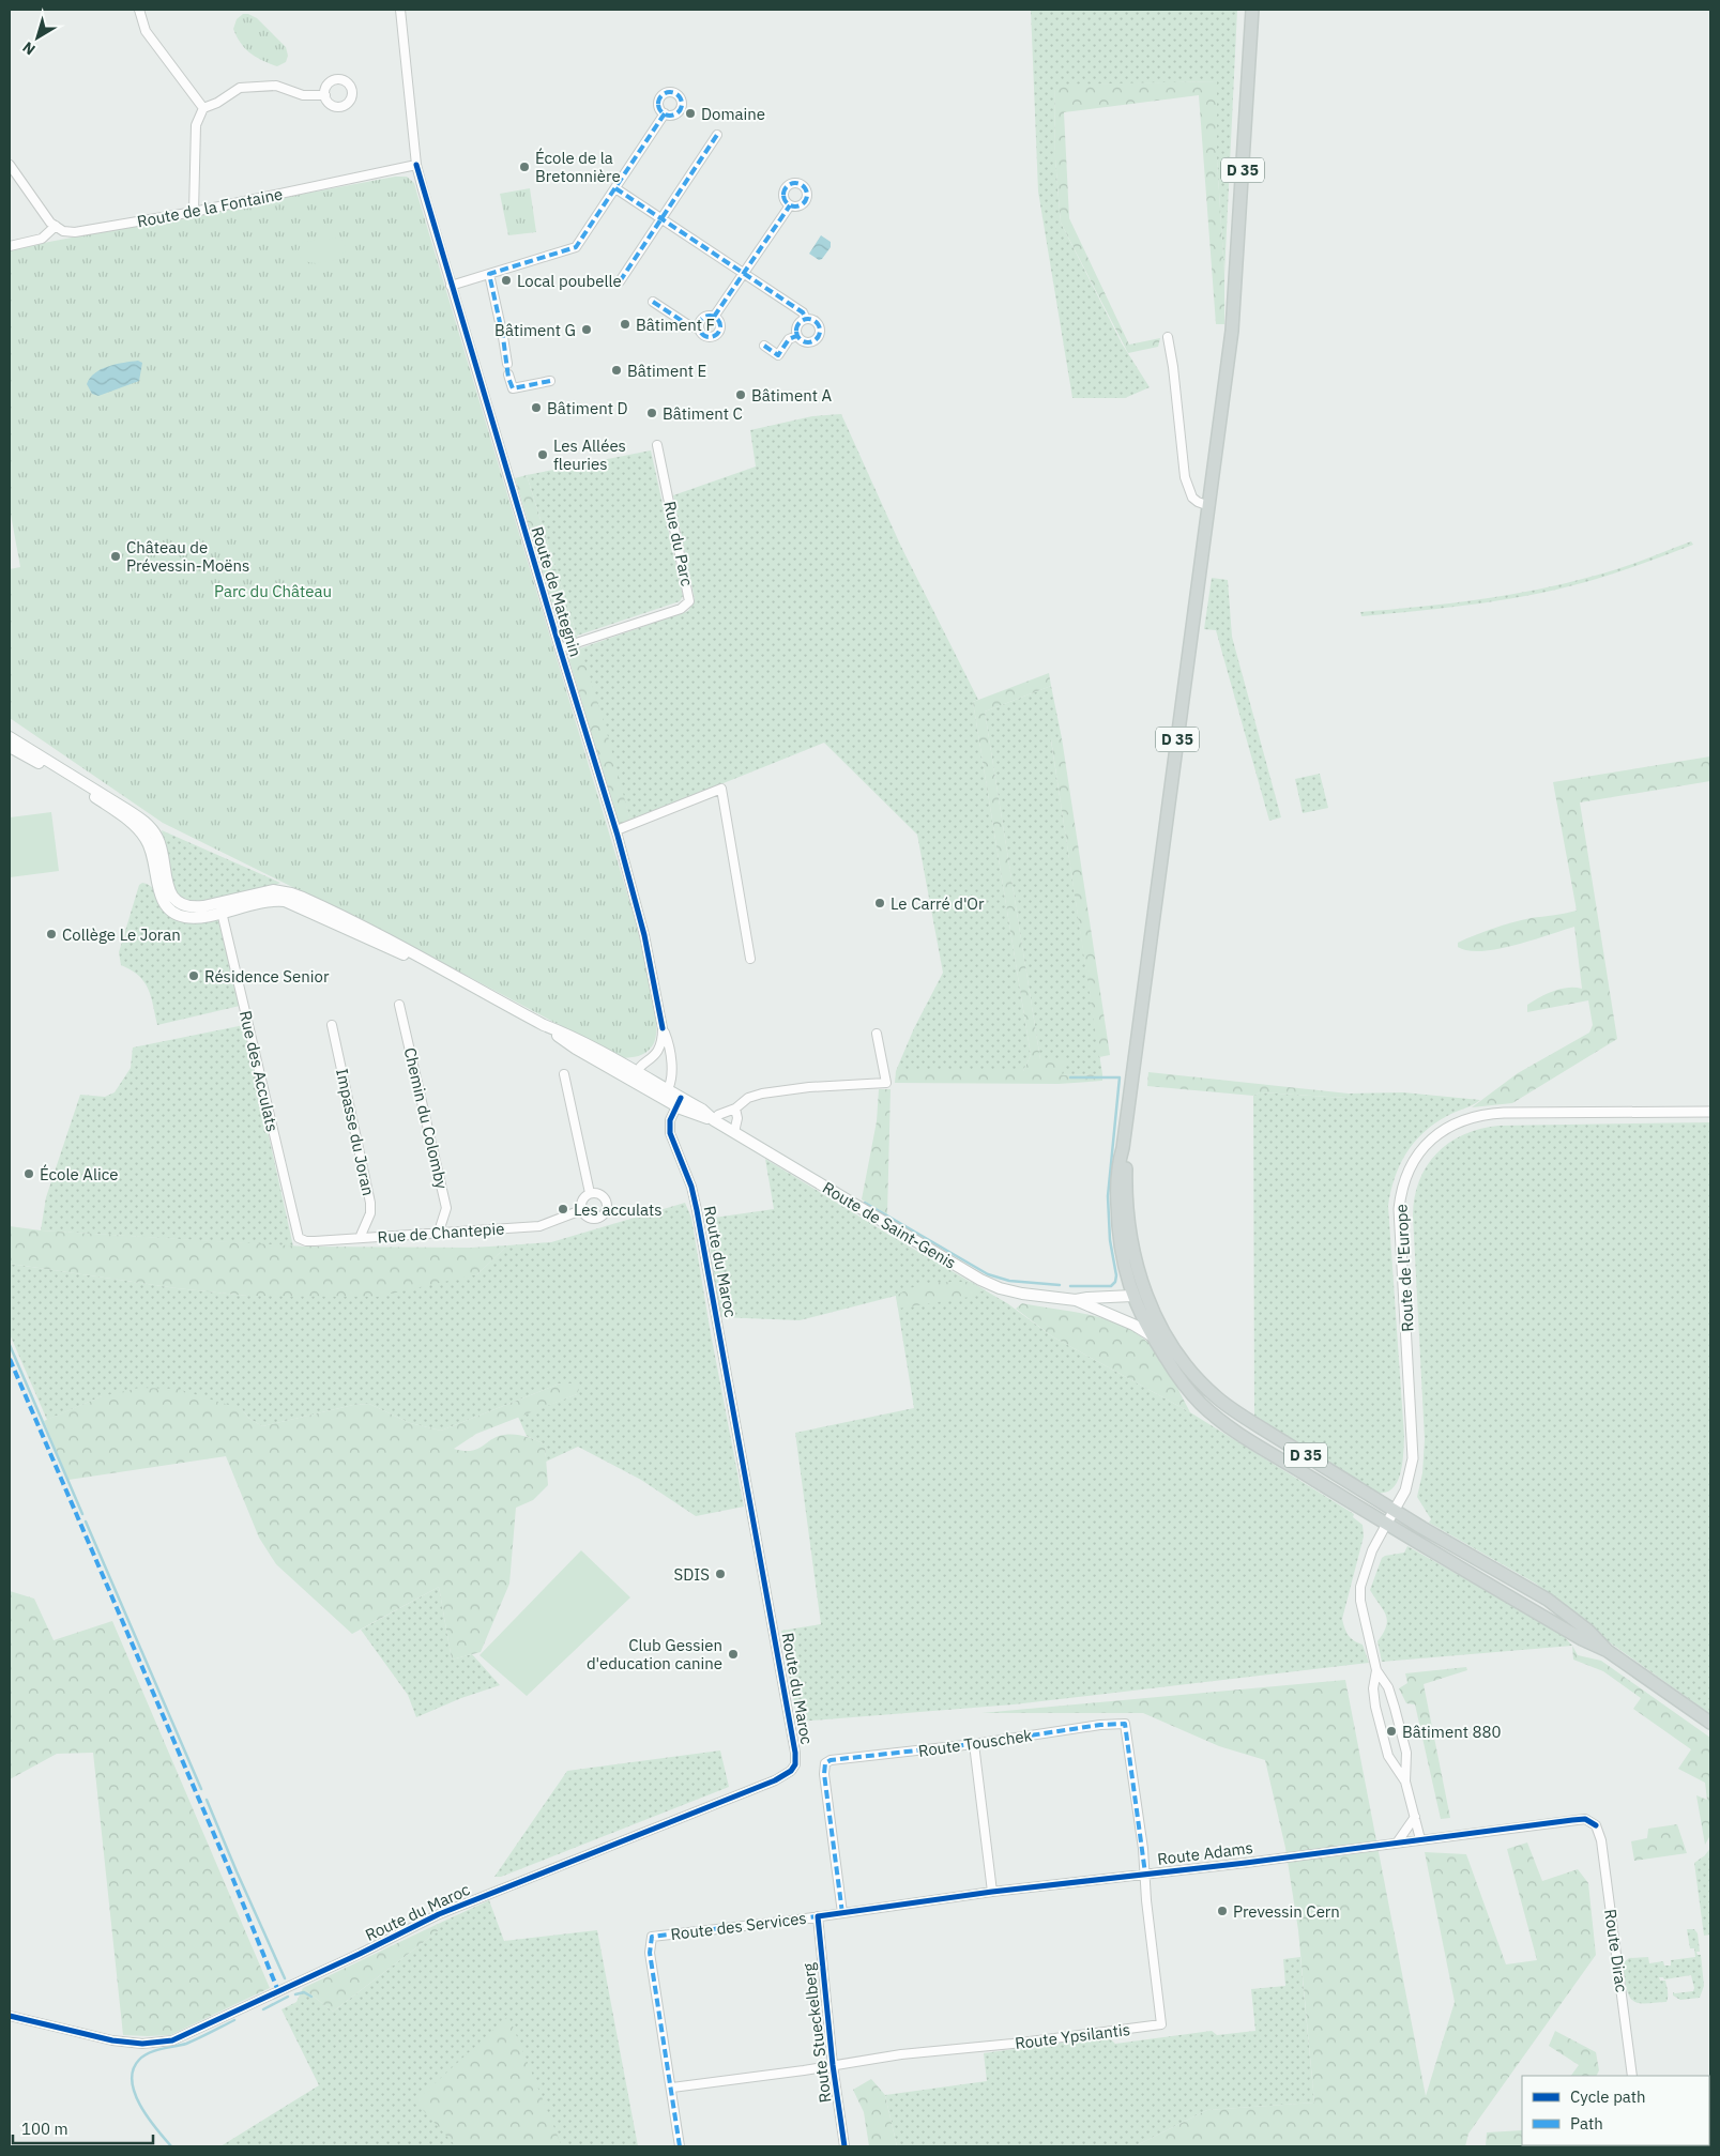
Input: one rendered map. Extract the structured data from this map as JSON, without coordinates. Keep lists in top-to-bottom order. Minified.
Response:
{"streets":{"main road":["D 35","Route de Saint-Genis"],"street":["Route de la Fontaine","Rue du Parc","Route de Mategnin","Rue des Acculats","Chemin du Colomby","Impasse du Joran","Rue de Chantepie","Route du Maroc","Route de l'Europe","Route Touschek","Route Adams","Route des Services","Route Dirac","Route Stueckelberg","Route Ypsilantis"]},"crossings":[["D 35","Route de Saint-Genis"],["D 35","Route de l'Europe"],["Route de la Fontaine","Route de Mategnin"],["Rue du Parc","Route de Mategnin"],["Route de Mategnin","Route de Saint-Genis"],["Rue des Acculats","Route de Saint-Genis"],["Rue des Acculats","Rue de Chantepie"],["Chemin du Colomby","Rue de Chantepie"],["Impasse du Joran","Rue de Chantepie"],["Route de Saint-Genis","Route du Maroc"],["Route Touschek","Route Adams"],["Route Touschek","Route Ypsilantis"],["Route Adams","Route des Services"],["Route Adams","Route Dirac"],["Route Adams","Route Stueckelberg"],["Route Adams","Route Ypsilantis"],["Route des Services","Route Stueckelberg"],["Route Stueckelberg","Route Ypsilantis"]],"parks":["Parc du Château"],"places":["Domaine","École de la Bretonnière","Local poubelle","Bâtiment F","Bâtiment G","Bâtiment E","Bâtiment A","Bâtiment D","Bâtiment C","Les Allées fleuries","Château de Prévessin-Moëns","Le Carré d'Or","Collège Le Joran","Résidence Senior","École Alice","Les acculats","SDIS","Club Gessien d'education canine","Bâtiment 880","Prevessin Cern"],"legend":["Cycle path","Path"],"scale_bar":"100 m","north":"bottom left"}
